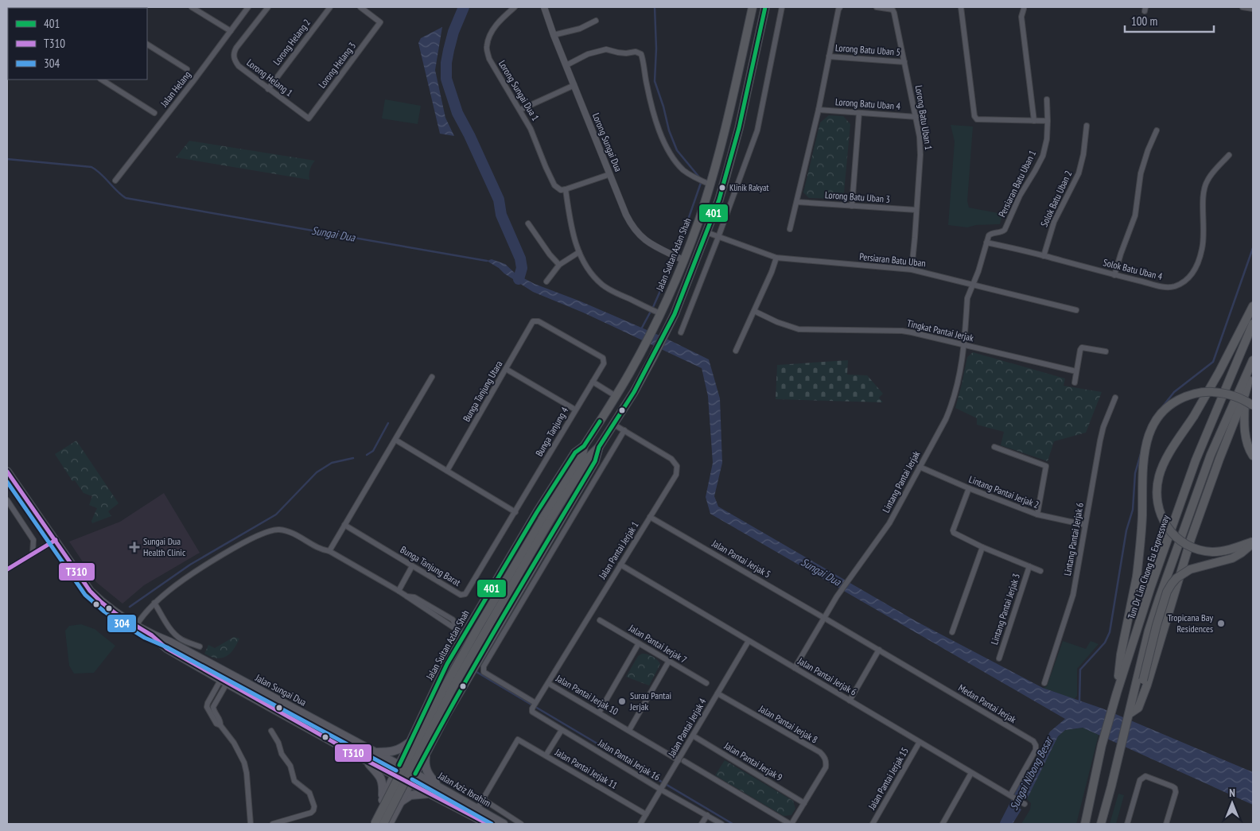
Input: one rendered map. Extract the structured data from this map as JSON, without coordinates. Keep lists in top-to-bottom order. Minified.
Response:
{"streets":{"highway":["Jalan Sultan Azlan Shah","Tun Dr Lim Chong Eu Expressway"],"main road":["Jalan Sungai Dua","Jalan Aziz Ibrahim"],"street":["Lorong Helang 2","Lorong Batu Uban 5","Lorong Helang 3","Lorong Helang 1","Jalan Helang","Lorong Sungai Dua 1","Lorong Batu Uban 4","Lorong Batu Uban 1","Lorong Sungai Dua","Persiaran Batu Uban 1","Lorong Batu Uban 3","Solok Batu Uban 2","Persiaran Batu Uban","Solok Batu Uban 4","Tingkat Pantai Jerjak","Bunga Tanjung Utara","Bunga Tanjung 4","Lintang Pantai Jerjak","Lintang Pantai Jerjak 2","Lintang Pantai Jerjak 6","Jalan Pantai Jerjak 1","Jalan Pantai Jerjak 5","Bunga Tanjung Barat","Lintang Pantai Jerjak 3","Jalan Pantai Jerjak 7","Jalan Pantai Jerjak 6","Jalan Pantai Jerjak 10","Medan Pantai Jerjak","Jalan Pantai Jerjak 8","Jalan Pantai Jerjak 4","Jalan Pantai Jerjak 16","Jalan Pantai Jerjak 9","Jalan Pantai Jerjak 11","Jalan Pantai Jerjak 15"]},"crossings":[["Lorong Helang 2","Lorong Helang 1"],["Lorong Batu Uban 5","Lorong Batu Uban 1"],["Lorong Helang 3","Lorong Helang 1"],["Lorong Batu Uban 4","Lorong Batu Uban 1"],["Lorong Batu Uban 1","Lorong Batu Uban 3"],["Lorong Batu Uban 1","Persiaran Batu Uban"],["Lorong Sungai Dua","Jalan Sultan Azlan Shah"],["Persiaran Batu Uban 1","Solok Batu Uban 4"],["Solok Batu Uban 2","Solok Batu Uban 4"],["Jalan Sultan Azlan Shah","Persiaran Batu Uban"],["Jalan Sultan Azlan Shah","Jalan Pantai Jerjak 1"],["Jalan Sultan Azlan Shah","Jalan Sungai Dua"],["Jalan Sultan Azlan Shah","Jalan Aziz Ibrahim"],["Persiaran Batu Uban","Lintang Pantai Jerjak"],["Tingkat Pantai Jerjak","Lintang Pantai Jerjak"],["Bunga Tanjung Utara","Bunga Tanjung 4"],["Bunga Tanjung 4","Bunga Tanjung Barat"],["Lintang Pantai Jerjak","Lintang Pantai Jerjak 2"],["Lintang Pantai Jerjak","Jalan Pantai Jerjak 5"],["Lintang Pantai Jerjak","Jalan Pantai Jerjak 6"],["Lintang Pantai Jerjak","Medan Pantai Jerjak"],["Lintang Pantai Jerjak 2","Lintang Pantai Jerjak 6"],["Lintang Pantai Jerjak 2","Lintang Pantai Jerjak 3"],["Jalan Pantai Jerjak 1","Jalan Pantai Jerjak 5"],["Jalan Pantai Jerjak 1","Jalan Pantai Jerjak 6"],["Jalan Pantai Jerjak 1","Jalan Pantai Jerjak 10"],["Jalan Pantai Jerjak 1","Jalan Pantai Jerjak 16"],["Jalan Pantai Jerjak 5","Medan Pantai Jerjak"],["Jalan Pantai Jerjak 6","Medan Pantai Jerjak"],["Jalan Pantai Jerjak 6","Jalan Pantai Jerjak 4"],["Jalan Pantai Jerjak 6","Jalan Pantai Jerjak 15"],["Jalan Sungai Dua","Jalan Aziz Ibrahim"],["Jalan Pantai Jerjak 10","Jalan Pantai Jerjak 4"],["Jalan Pantai Jerjak 8","Jalan Pantai Jerjak 4"],["Jalan Pantai Jerjak 8","Jalan Pantai Jerjak 9"],["Jalan Pantai Jerjak 4","Jalan Pantai Jerjak 16"],["Jalan Pantai Jerjak 4","Jalan Pantai Jerjak 9"],["Jalan Pantai Jerjak 4","Jalan Pantai Jerjak 11"]],"water":["Sungai Dua","Sungai Nibong Besar"],"places":{"other":["Klinik Rakyat","Tropicana Bay Residences","Surau Pantai Jerjak"],"health":["Sungai Dua Health Clinic"]},"lines":["transit line 401","transit line T310","transit line 304"],"legend":["401","T310","304"],"scale_bar":"100 m","north":"top"}
